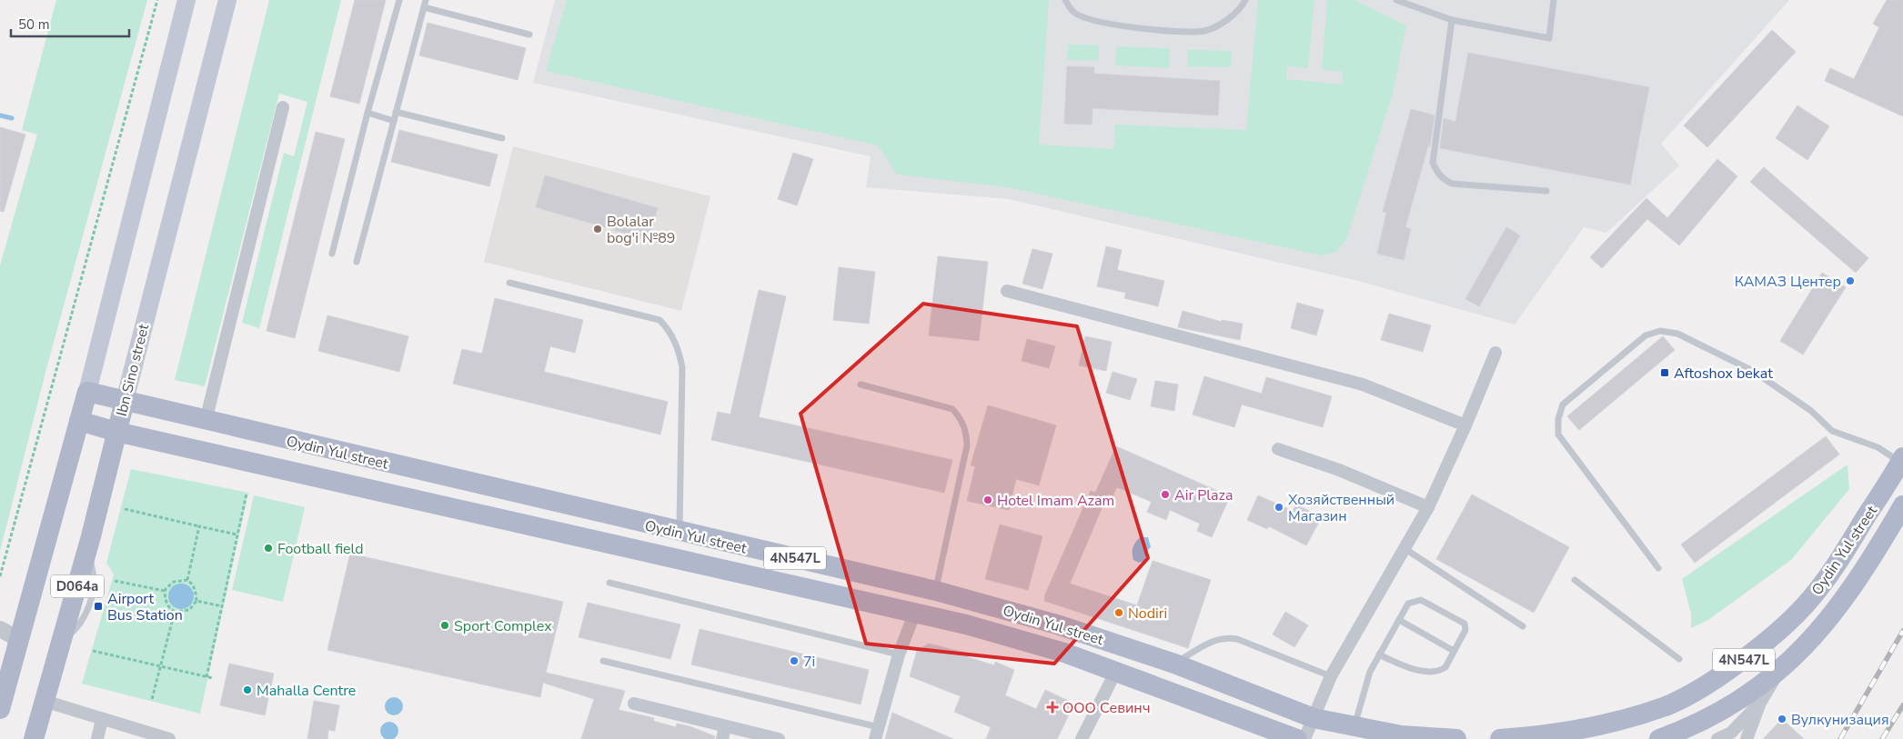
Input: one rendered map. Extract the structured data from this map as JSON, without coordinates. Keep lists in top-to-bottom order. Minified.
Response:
{"streets":{"main road":["Ibn Sino street","Oydin Yul street","4N547L","D064a"]},"crossings":[["Ibn Sino street","Oydin Yul street"],["Oydin Yul street","D064a"]],"places":{"other":["Bolalar bog'i №89","КАМАЗ Центер","Air Plaza","Hotel Imam Azam","Хозяйственный Магазин","Football field","Nodiri","Sport Complex","7i","Mahalla Centre","Вулкунизация"],"transit":["Aftoshox bekat","Airport Bus Station"],"health":["ООО Севинч"]},"scale_bar":"50 m"}
